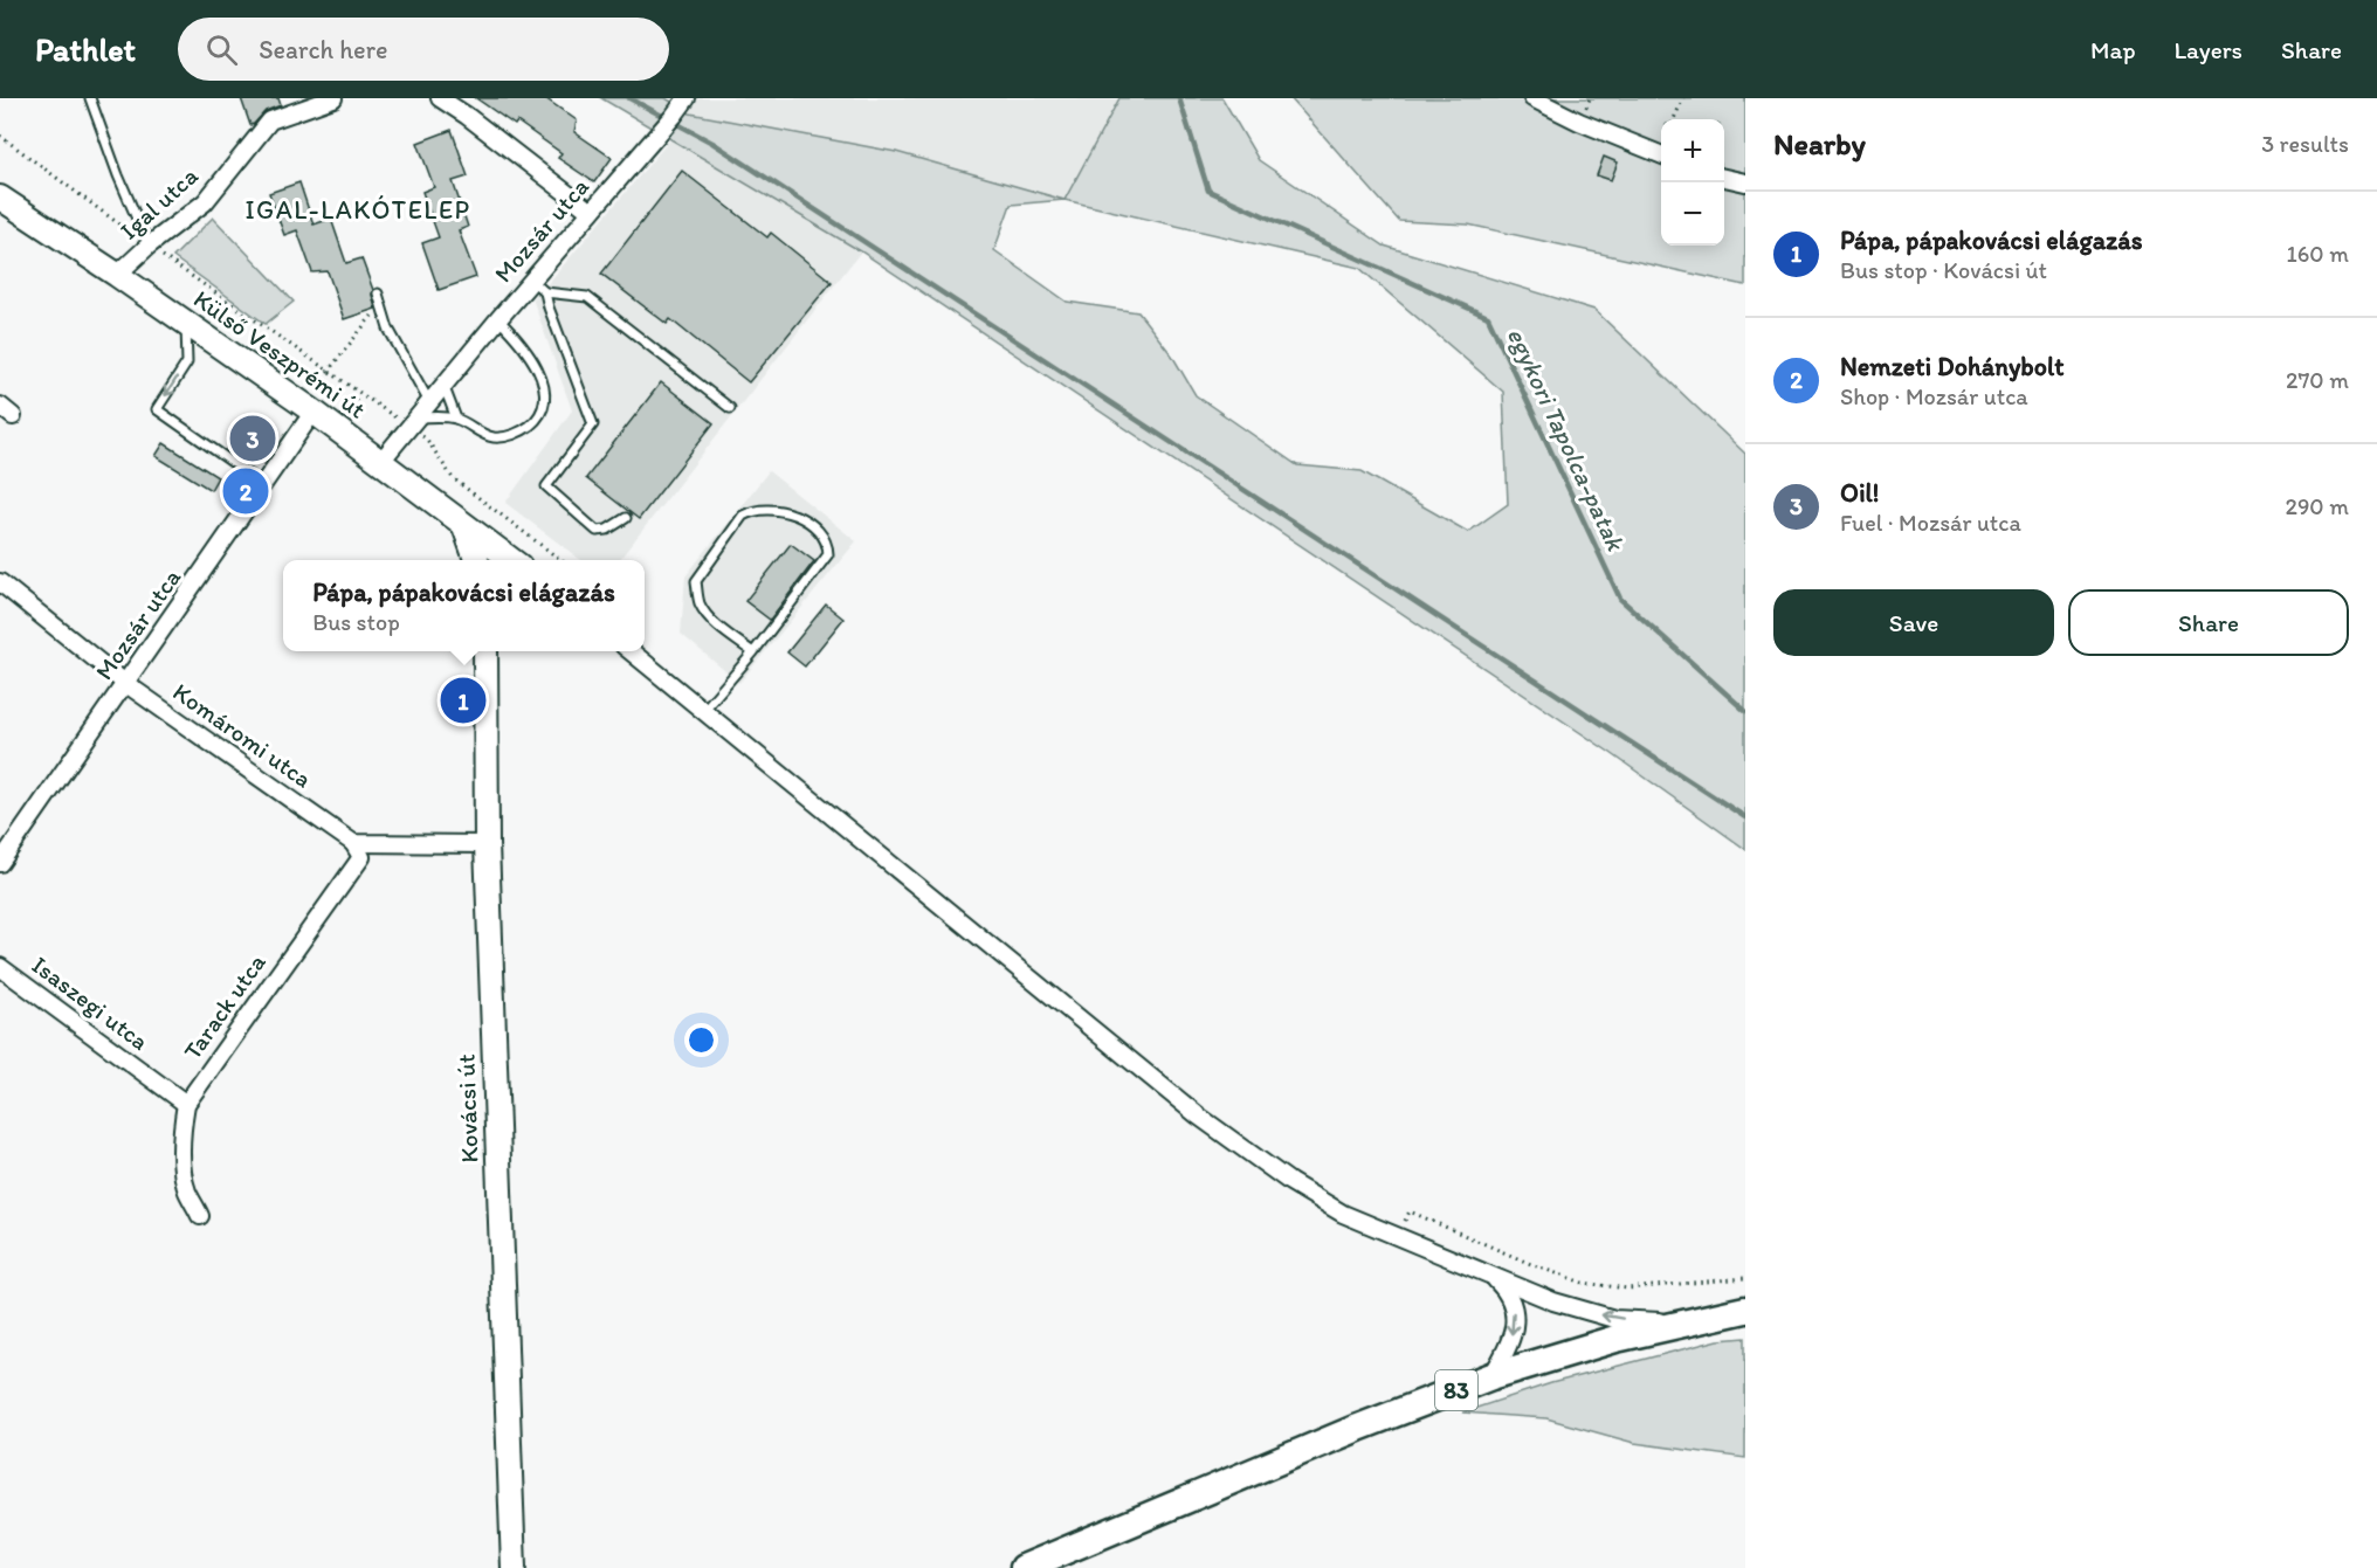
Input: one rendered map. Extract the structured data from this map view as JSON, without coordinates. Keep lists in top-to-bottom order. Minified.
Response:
{"streets":{"main road":["83"],"street":["Igal utca","Mozsár utca","Külső Veszprémi út","Komáromi utca","Isaszegi utca","Tarack utca","Kovácsi út"]},"crossings":[["Igal utca","Külső Veszprémi út"],["Mozsár utca","Külső Veszprémi út"],["Mozsár utca","Komáromi utca"],["Komáromi utca","Tarack utca"],["Isaszegi utca","Tarack utca"]],"districts":["IGAL-LAKÓTELEP"],"water":["egykori Tapolca-patak"],"page":{"header":"Pathlet","search":"Search here","nav":["Map","Layers","Share"],"heading":["Nearby","3 results"],"map_buttons":["+","−"],"list":[{"mark":"1","name":"Pápa, pápakovácsi elágazás","note":"Bus stop · Kovácsi út","value":"160 m"},{"mark":"2","name":"Nemzeti Dohánybolt","note":"Shop · Mozsár utca","value":"270 m"},{"mark":"3","name":"Oil!","note":"Fuel · Mozsár utca","value":"290 m"}],"pins":["3","2","1"],"popup":["Pápa, pápakovácsi elágazás","Bus stop"],"buttons":["Save","Share"]}}
